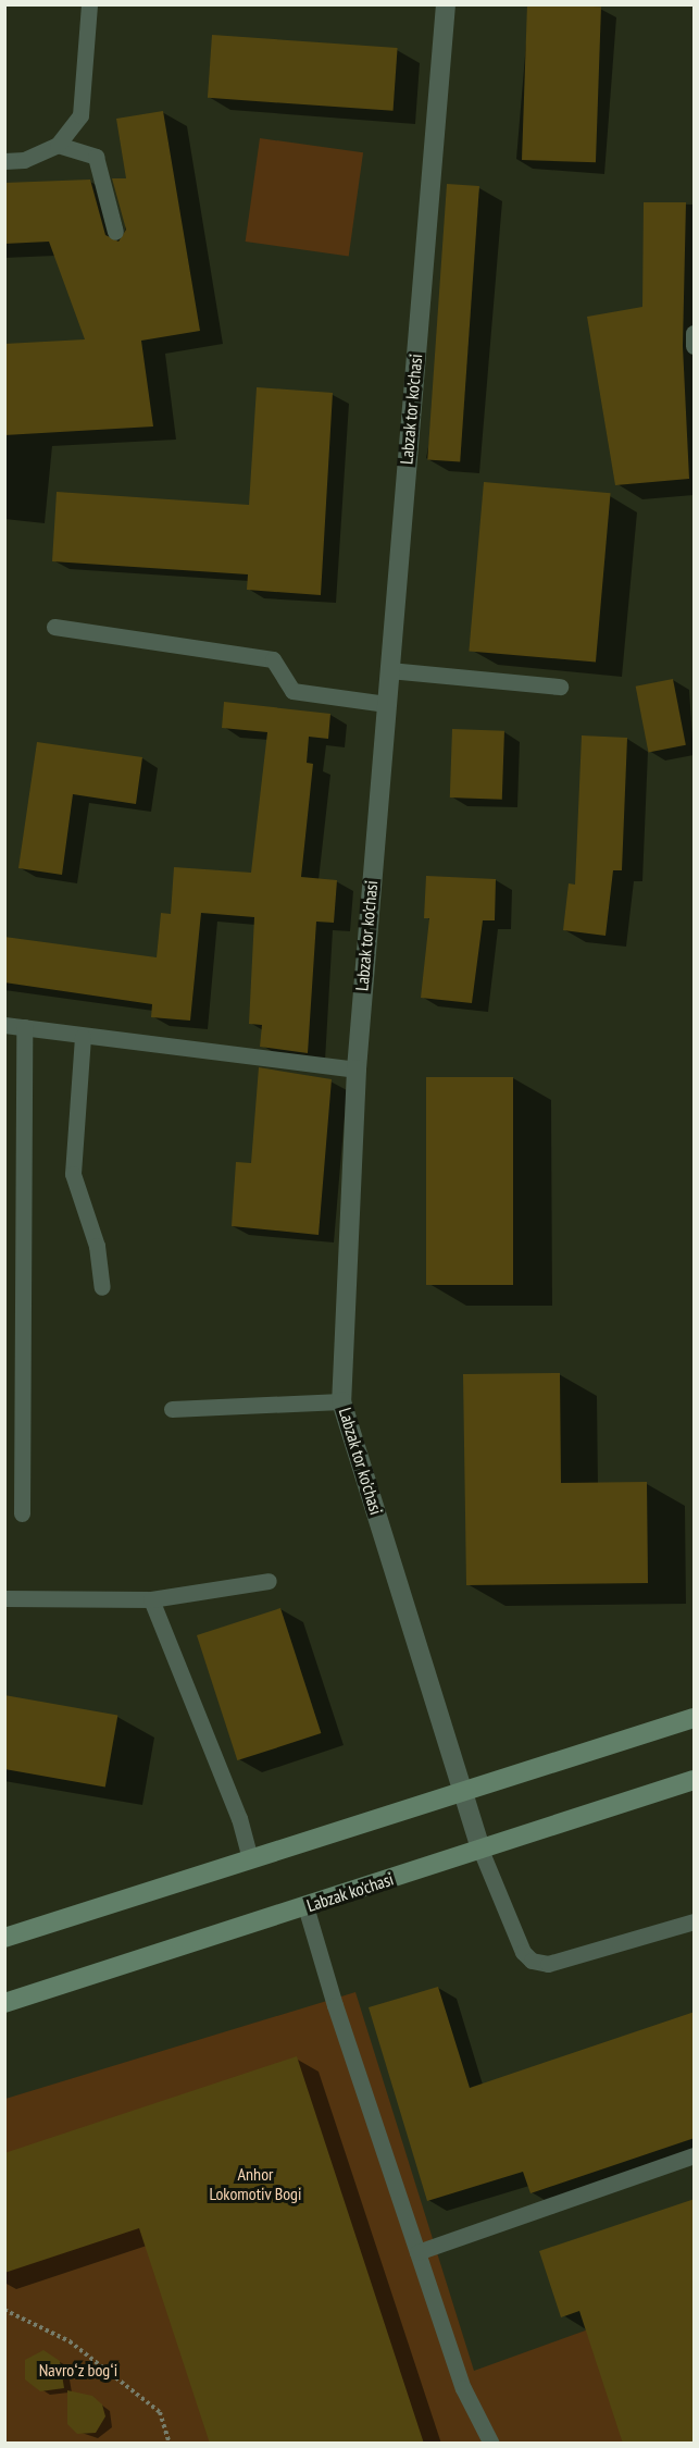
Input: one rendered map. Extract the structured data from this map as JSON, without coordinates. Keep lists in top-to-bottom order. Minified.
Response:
{"streets":{"main road":["Labzak ko'chasi"],"street":["Labzak tor ko'chasi"]},"crossings":[["Labzak tor ko'chasi","Labzak ko'chasi"]],"parks":["Anhor Lokomotiv Bogi","Navroʻz bogʻi"]}
